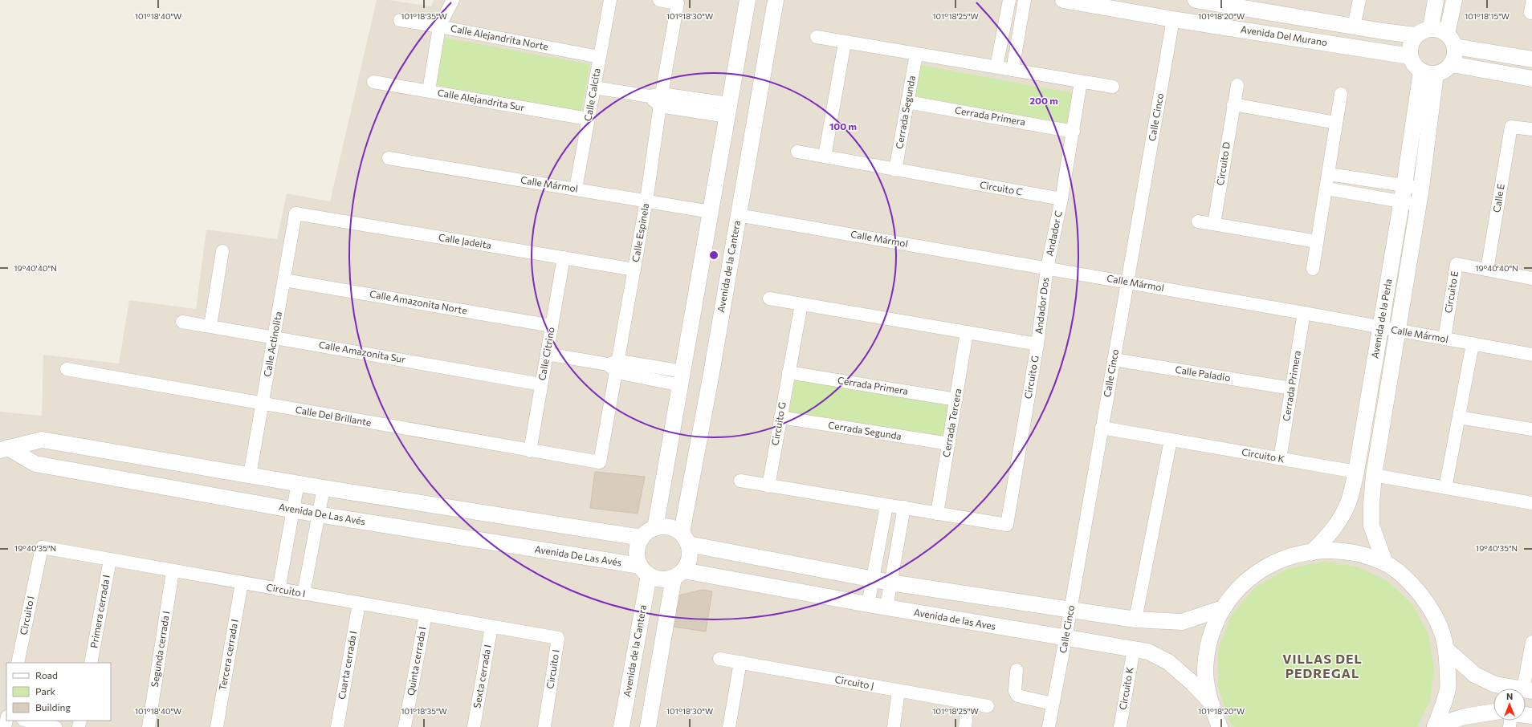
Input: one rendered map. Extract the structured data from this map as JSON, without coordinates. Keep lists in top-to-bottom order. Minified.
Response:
{"streets":{"street":["Avenida Del Murano","Calle Alejandrita Norte","Calle Calcita","Calle Alejandrita Sur","Cerrada Segunda","Cerrada Primera","Calle Cinco","Circuito D","Calle Mármol","Circuito C","Calle E","Calle Espinela","Andador C","Calle Jadeita","Avenida de la Cantera","Circuito E","Calle Amazonita Norte","Andador Dos","Avenida de la Perla","Calle Actinolita","Calle Amazonita Sur","Calle Citrino","Calle Paladio","Circuito G","Calle Del Brillante","Cerrada Tercera","Circuito K","Avenida De Las Avés","Circuito I","Primera cerrada I","Avenida de las Aves","Segunda cerrada I","Tercera cerrada I","Quinta cerrada I","Cuarta cerrada I","Sexta cerrada I","Circuito J"]},"crossings":[["Avenida Del Murano","Calle Cinco"],["Avenida Del Murano","Avenida de la Perla"],["Calle Alejandrita Norte","Calle Calcita"],["Calle Calcita","Calle Alejandrita Sur"],["Calle Calcita","Calle Mármol"],["Cerrada Segunda","Cerrada Primera"],["Cerrada Segunda","Circuito C"],["Cerrada Segunda","Circuito G"],["Cerrada Segunda","Cerrada Tercera"],["Cerrada Primera","Calle Mármol"],["Cerrada Primera","Calle Paladio"],["Cerrada Primera","Circuito G"],["Cerrada Primera","Cerrada Tercera"],["Cerrada Primera","Circuito K"],["Calle Cinco","Calle Mármol"],["Calle Cinco","Calle Paladio"],["Calle Cinco","Circuito K"],["Calle Cinco","Avenida de las Aves"],["Calle Mármol","Calle Espinela"],["Calle Mármol","Andador C"],["Calle Mármol","Avenida de la Cantera"],["Calle Mármol","Circuito E"],["Calle Mármol","Andador Dos"],["Calle Mármol","Avenida de la Perla"],["Circuito C","Andador C"],["Calle E","Circuito E"],["Calle Espinela","Calle Jadeita"],["Calle Espinela","Calle Del Brillante"],["Andador C","Andador Dos"],["Calle Jadeita","Calle Actinolita"],["Calle Jadeita","Calle Citrino"],["Avenida de la Cantera","Avenida De Las Avés"],["Avenida de la Cantera","Avenida de las Aves"],["Calle Amazonita Norte","Calle Actinolita"],["Calle Amazonita Norte","Calle Citrino"],["Andador Dos","Circuito G"],["Avenida de la Perla","Circuito K"],["Calle Actinolita","Calle Amazonita Sur"],["Calle Actinolita","Calle Del Brillante"],["Calle Actinolita","Avenida De Las Avés"],["Calle Amazonita Sur","Calle Citrino"],["Calle Citrino","Calle Del Brillante"],["Circuito G","Cerrada Tercera"],["Circuito K","Avenida de las Aves"],["Avenida De Las Avés","Avenida de las Aves"],["Circuito I","Primera cerrada I"],["Circuito I","Segunda cerrada I"],["Circuito I","Tercera cerrada I"],["Circuito I","Quinta cerrada I"],["Circuito I","Cuarta cerrada I"],["Circuito I","Sexta cerrada I"]],"districts":["VILLAS DEL PEDREGAL"],"legend":["Road","Park","Building"],"north":"top","coordinates":["101°18'40\"W","101°18'35\"W","101°18'30\"W","101°18'25\"W","101°18'20\"W","101°18'15\"W","19°40'40\"N","19°40'35\"N"],"rings":["200 m","100 m"]}
